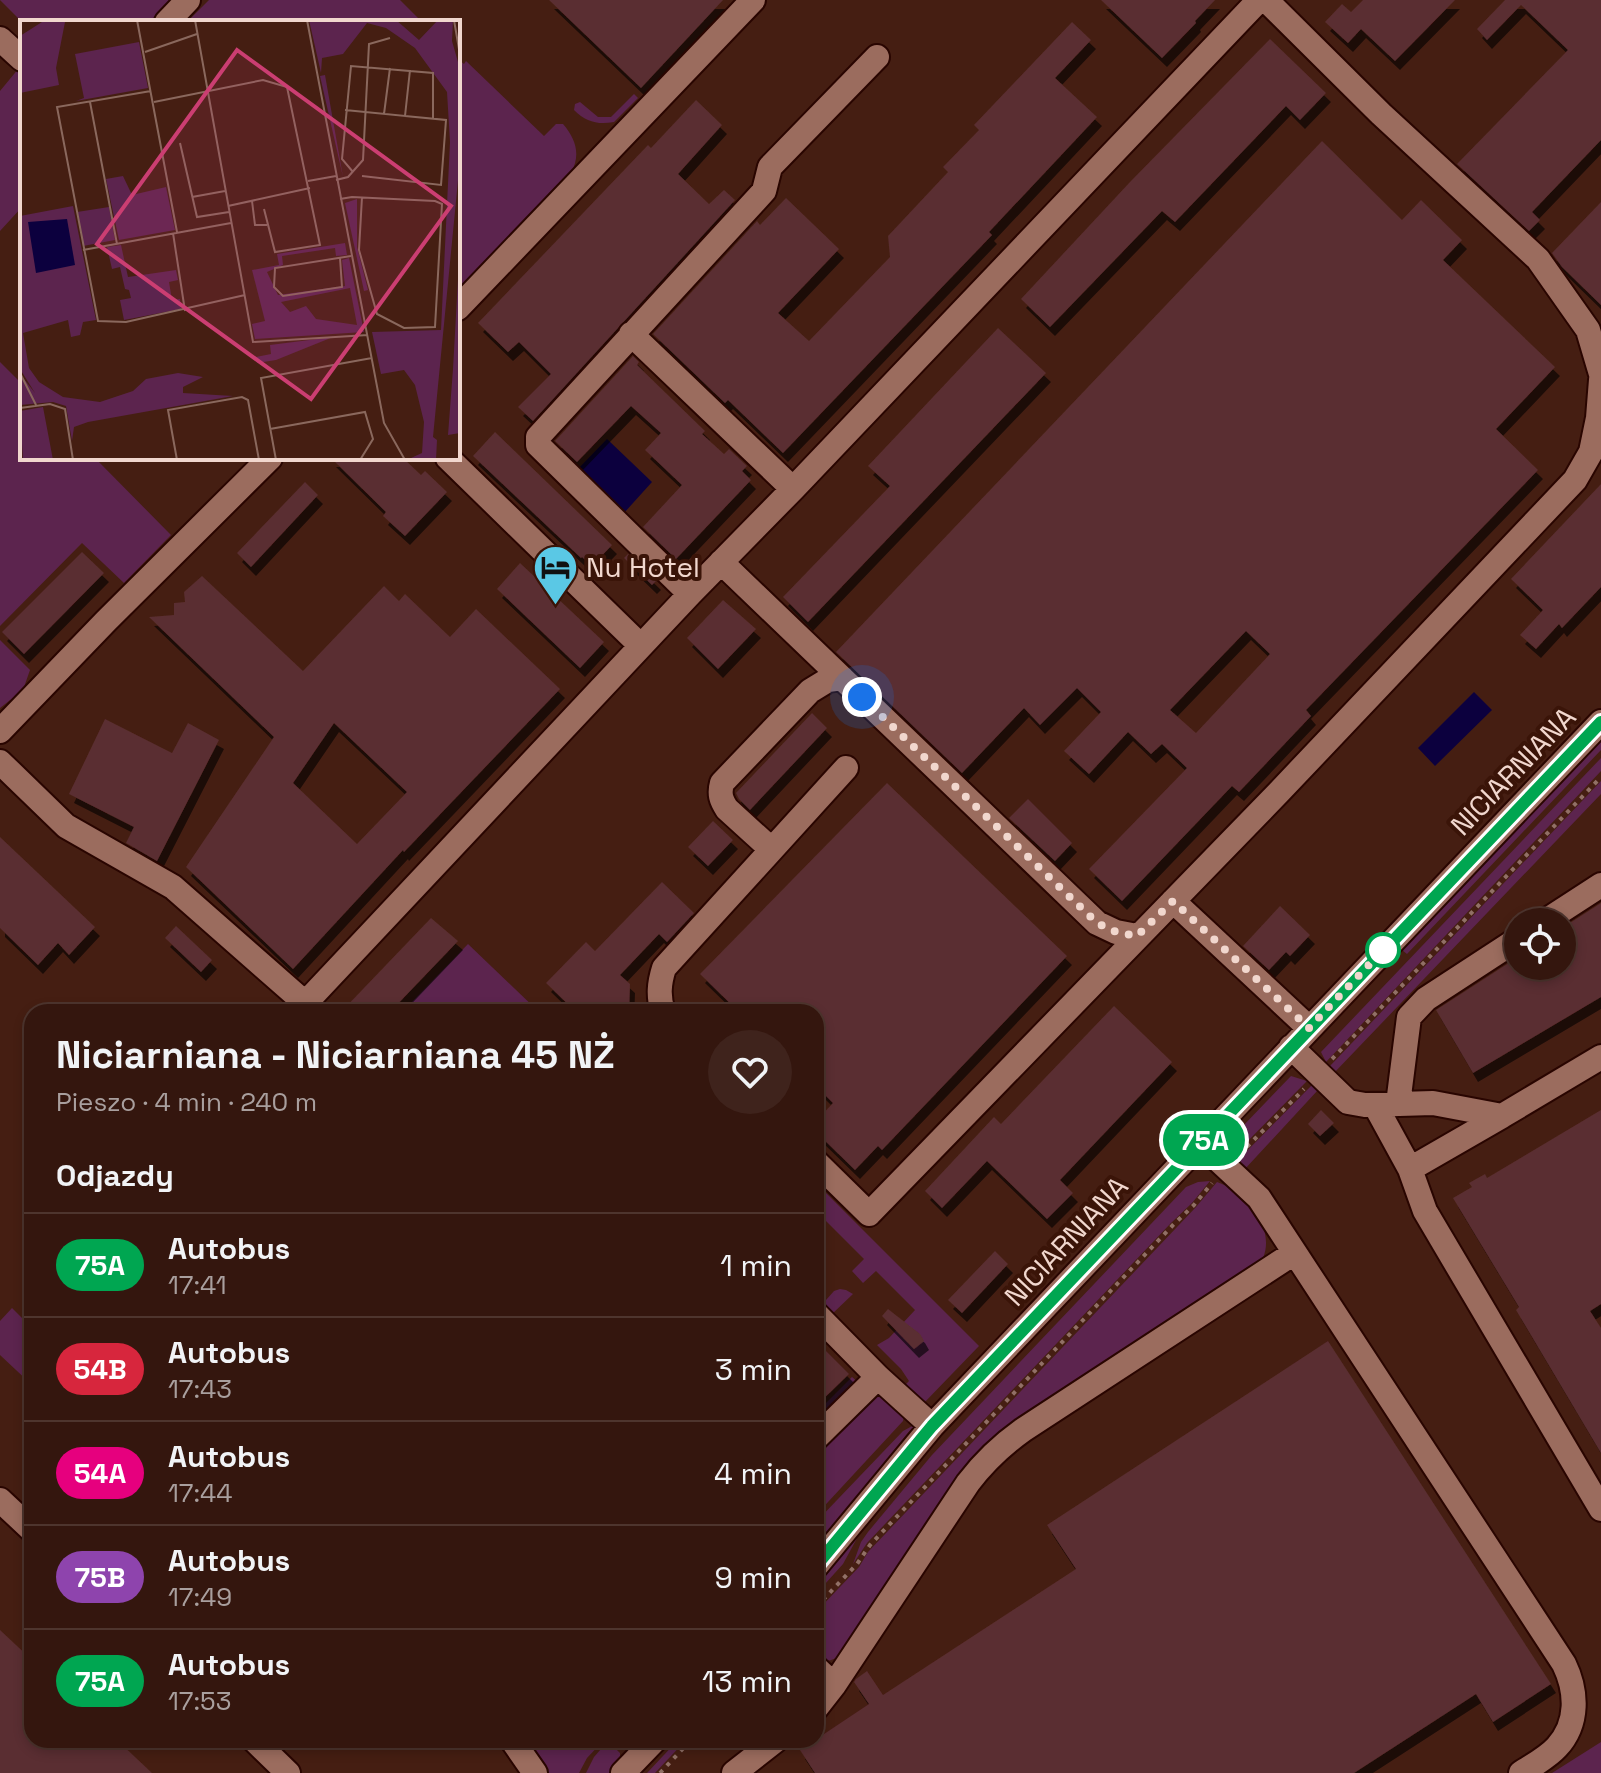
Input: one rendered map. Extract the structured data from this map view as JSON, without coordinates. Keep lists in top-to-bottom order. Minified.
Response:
{"streets":{"street":["NICIARNIANA"]},"places":{"hotel":["Nu Hotel"]},"lines":["bus line 75A"],"page":{"on_map":"75A","heading":[["Niciarniana - Niciarniana 45 NŻ","Pieszo · 4 min · 240 m"],"Odjazdy"],"list":[{"mark":"75A","name":"Autobus","note":"17:41","value":"1 min"},{"mark":"54B","name":"Autobus","note":"17:43","value":"3 min"},{"mark":"54A","name":"Autobus","note":"17:44","value":"4 min"},{"mark":"75B","name":"Autobus","note":"17:49","value":"9 min"},{"mark":"75A","name":"Autobus","note":"17:53","value":"13 min"}]}}
